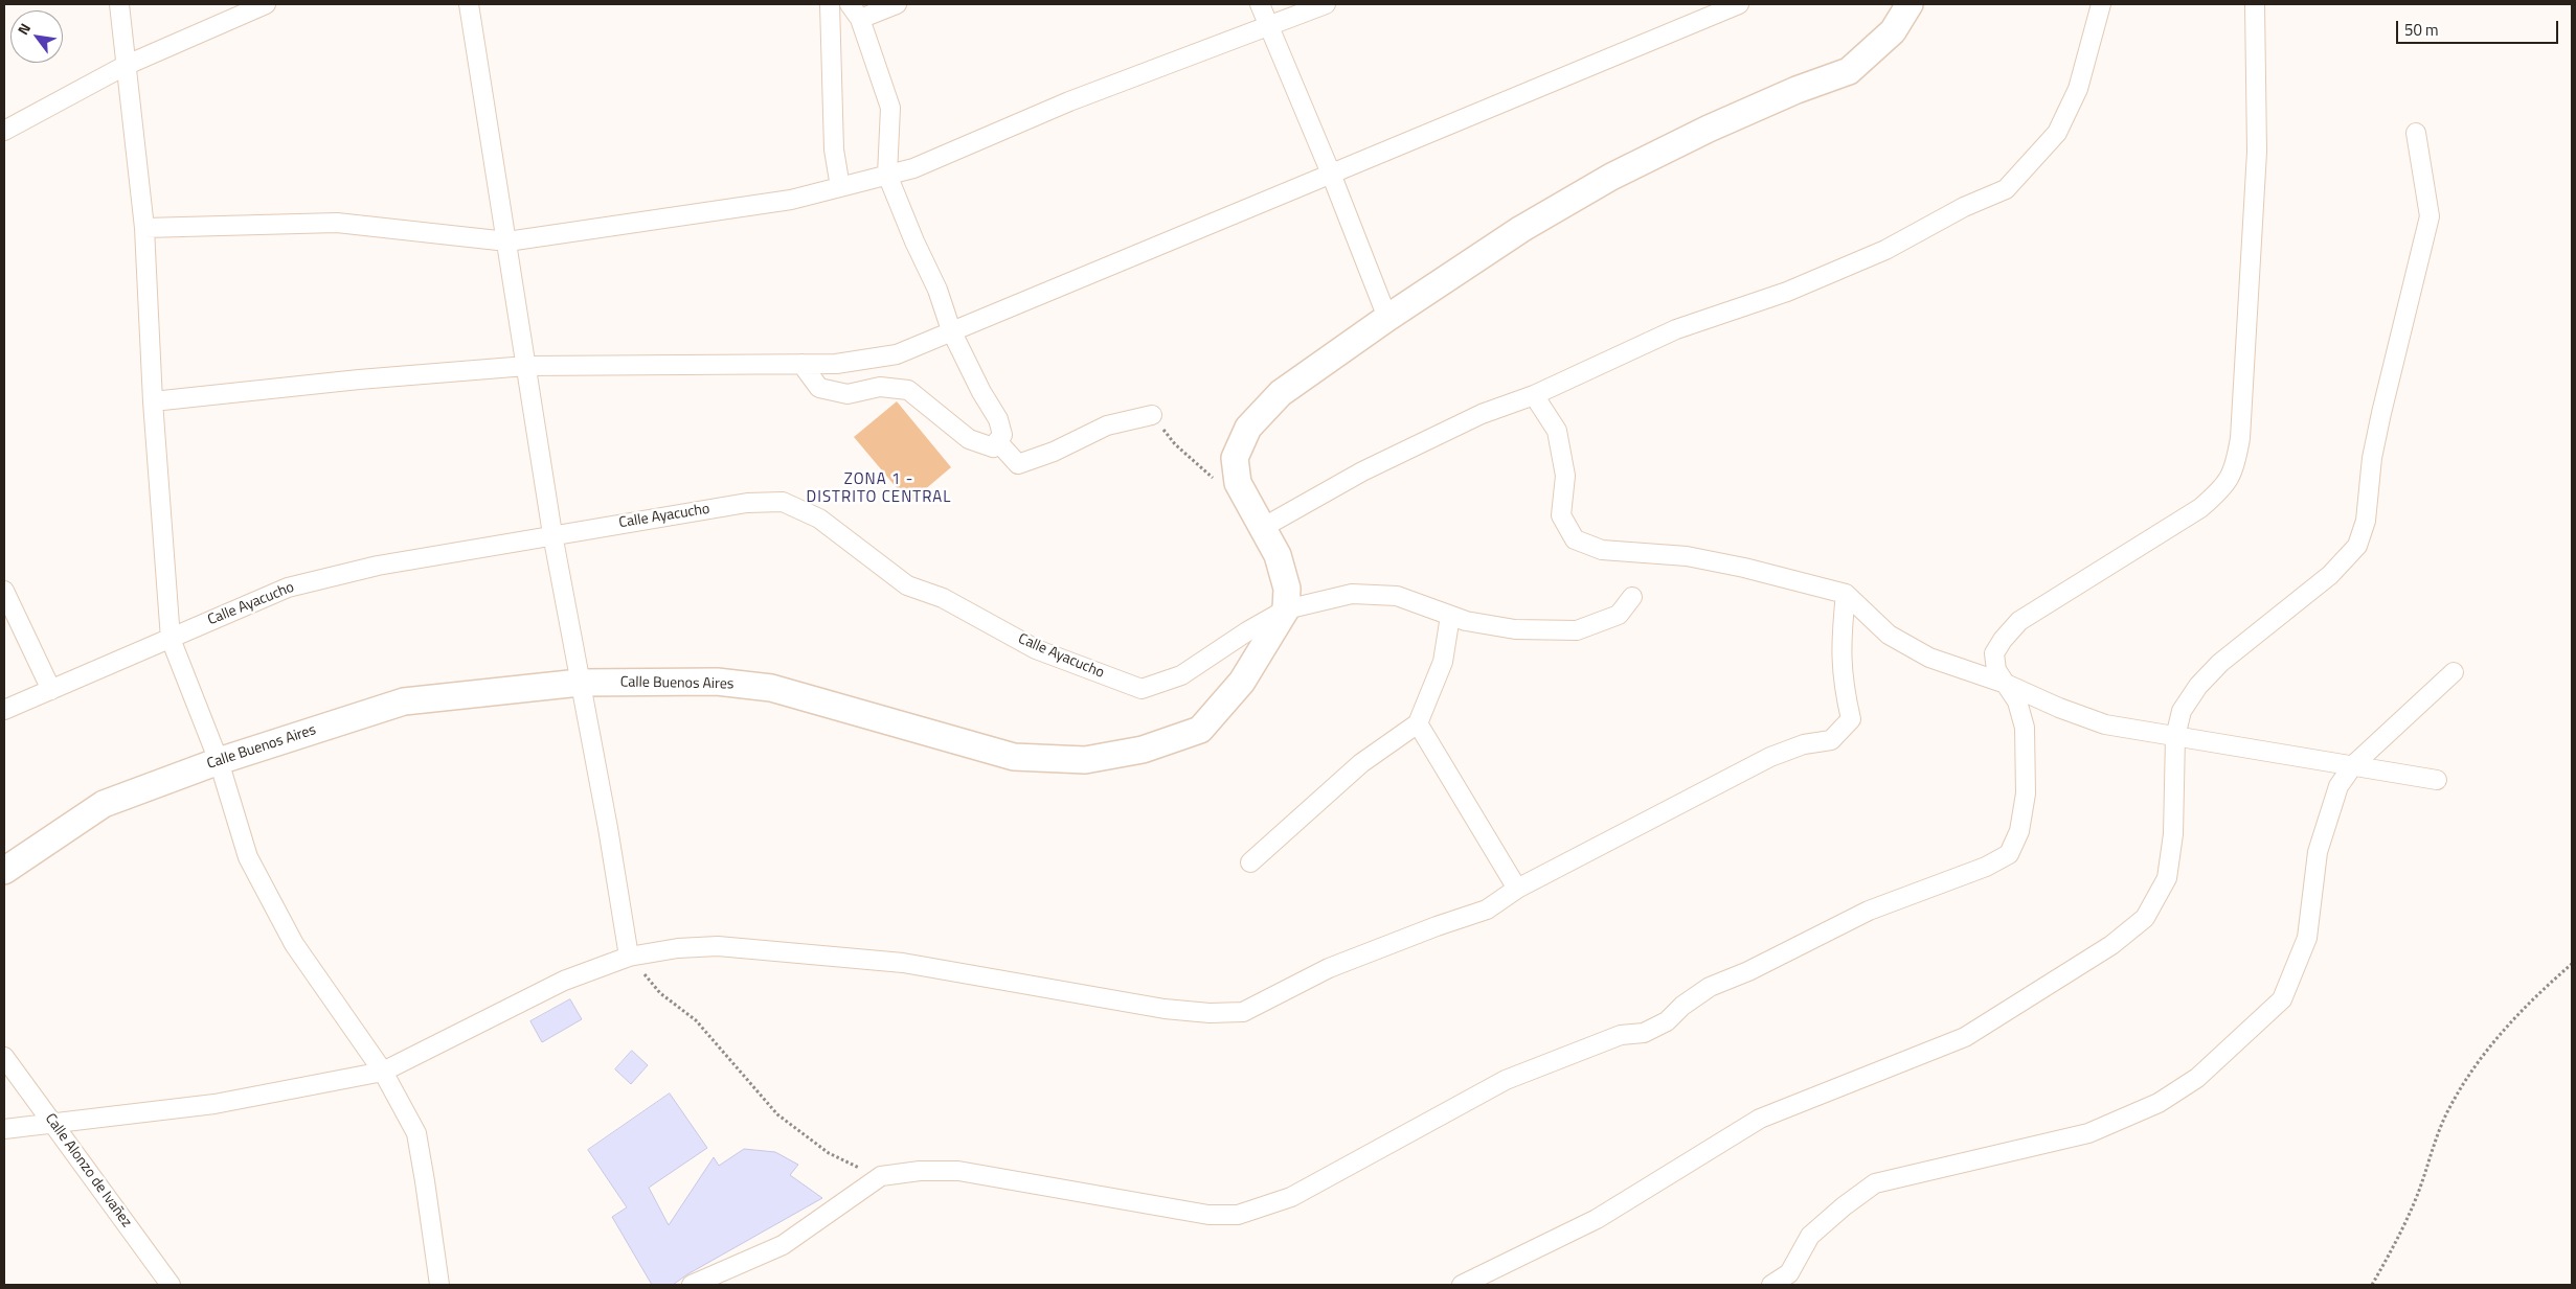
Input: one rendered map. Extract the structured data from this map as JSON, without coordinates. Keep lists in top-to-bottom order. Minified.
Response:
{"streets":{"street":["Calle Ayacucho","Calle Buenos Aires","Calle Alonzo de Ivañez"]},"crossings":[["Calle Ayacucho","Calle Buenos Aires"]],"districts":["ZONA 1 - DISTRITO CENTRAL"],"scale_bar":"50 m","north":"top left"}
